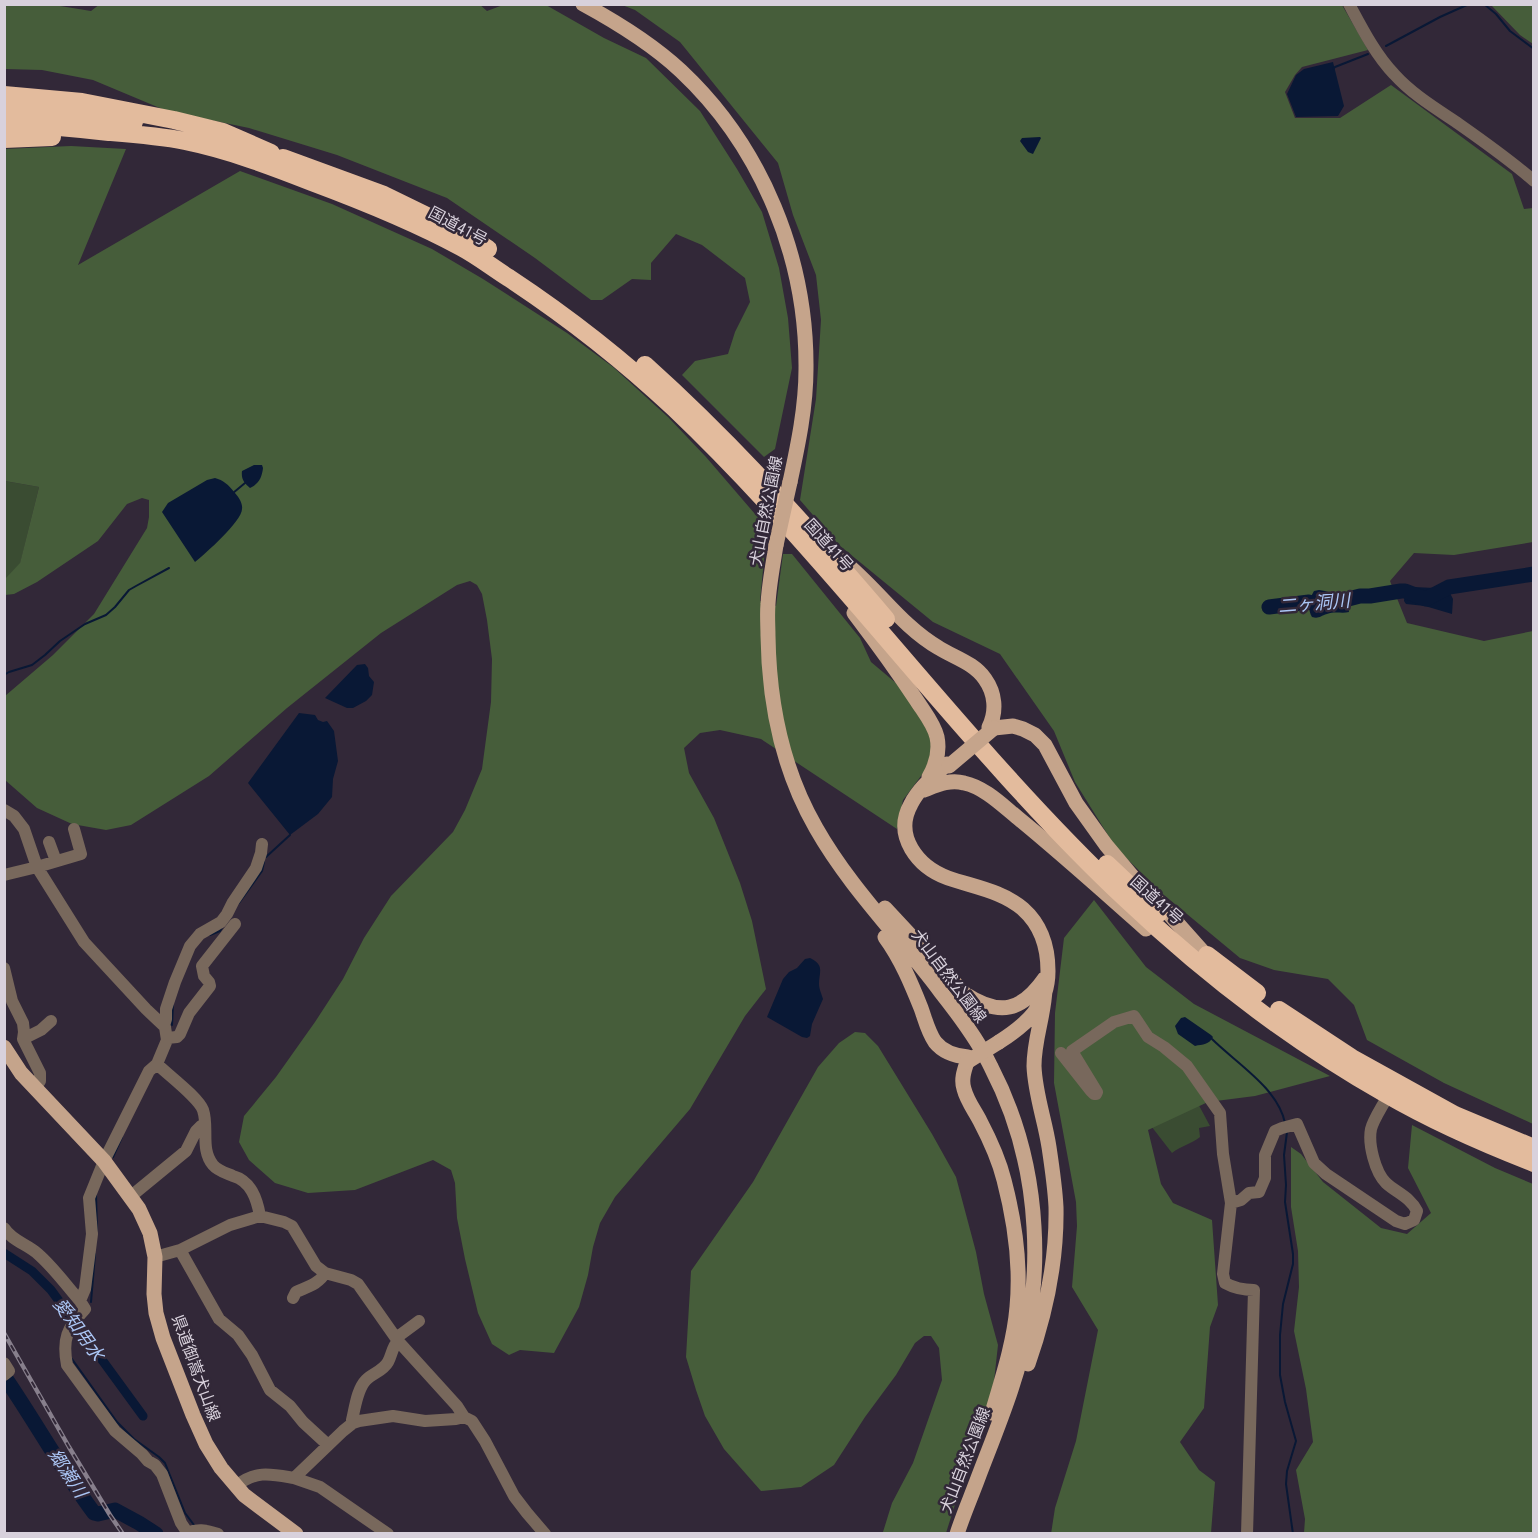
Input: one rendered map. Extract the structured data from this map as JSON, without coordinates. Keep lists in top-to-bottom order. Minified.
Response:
{"streets":{"highway":["国道41号"],"main road":["犬山自然公園線","県道御嵩犬山線"]},"water":["二ヶ洞川","愛知用水","郷瀬川"]}
